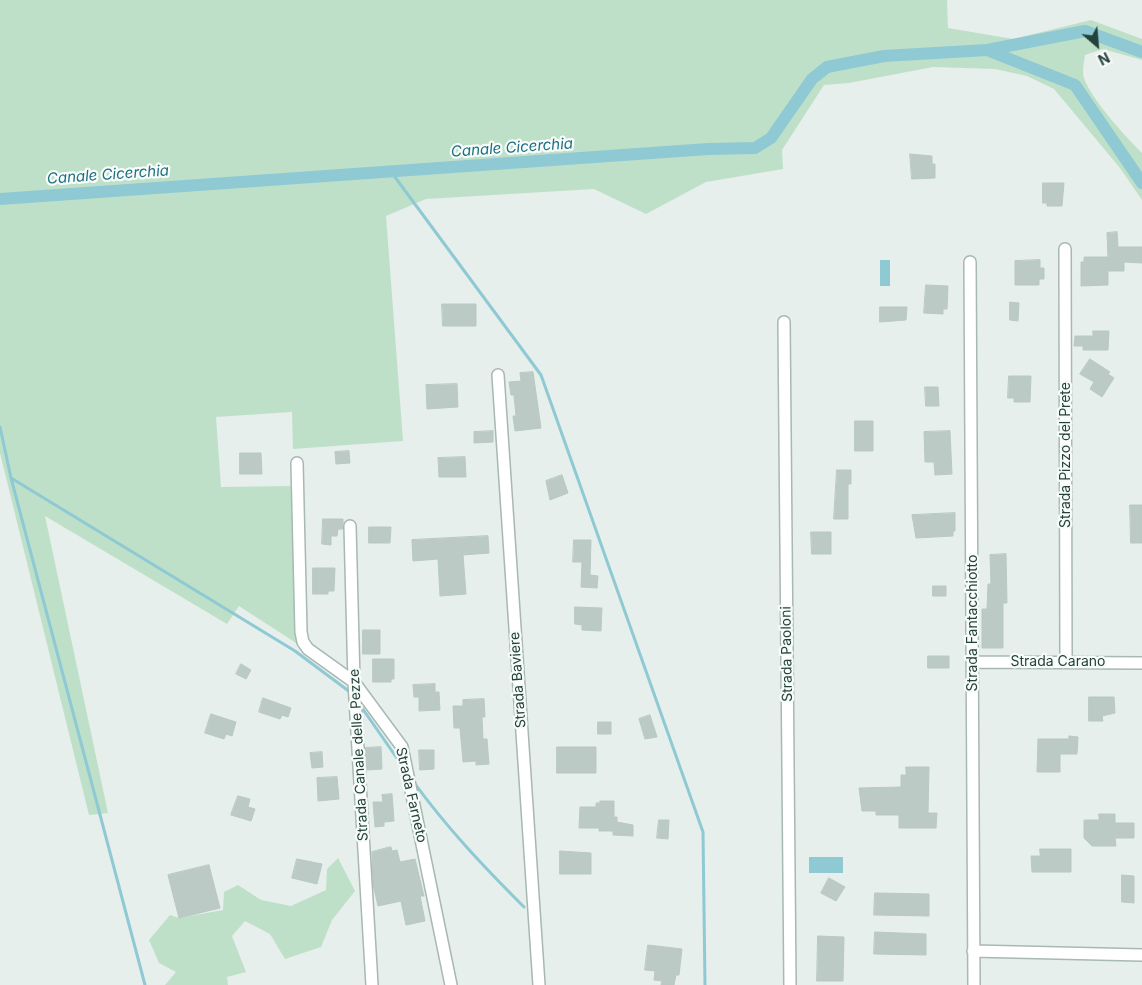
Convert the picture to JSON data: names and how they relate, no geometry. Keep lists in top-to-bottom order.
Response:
{
  "streets": {
    "street": [
      "Strada Pizzo del Prete",
      "Strada Fantacchiotto",
      "Strada Paoloni",
      "Strada Carano",
      "Strada Baviere",
      "Strada Canale delle Pezze",
      "Strada Farneto"
    ]
  },
  "crossings": [
    ["Strada Pizzo del Prete", "Strada Carano"],
    ["Strada Fantacchiotto", "Strada Carano"],
    ["Strada Canale delle Pezze", "Strada Farneto"]
  ],
  "water": ["Canale Cicerchia"],
  "north": "bottom right"
}
